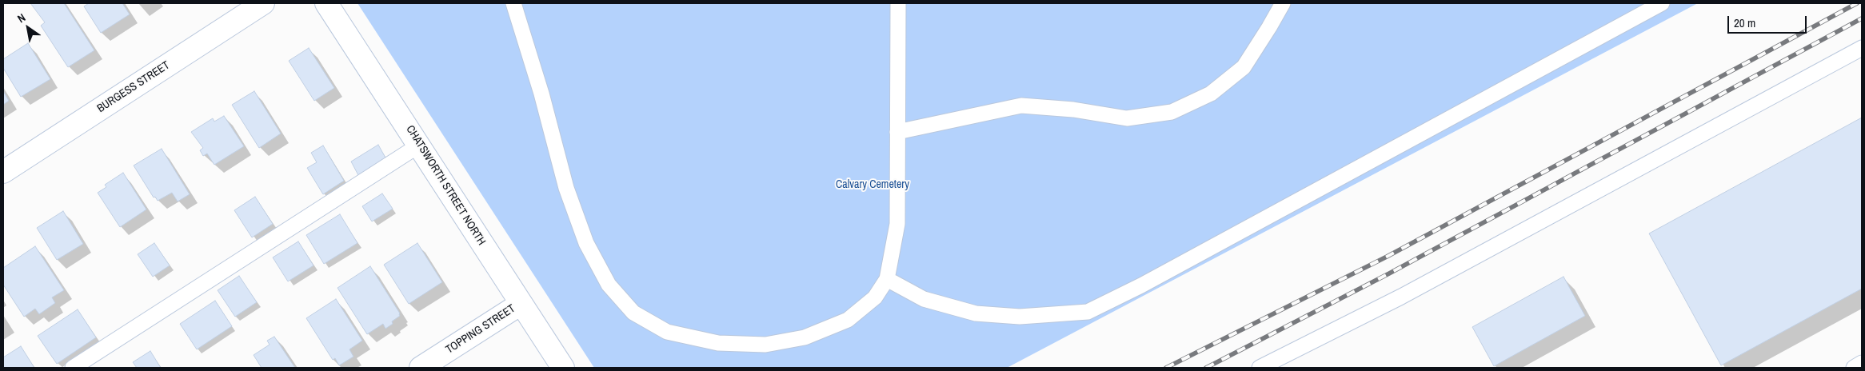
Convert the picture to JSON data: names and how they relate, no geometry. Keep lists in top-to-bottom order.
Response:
{
  "streets": {
    "street": ["BURGESS STREET", "CHATSWORTH STREET NORTH", "TOPPING STREET"]
  },
  "crossings": [
    ["CHATSWORTH STREET NORTH", "TOPPING STREET"]
  ],
  "parks": ["Calvary Cemetery"],
  "scale_bar": "20 m",
  "north": "top left"
}
